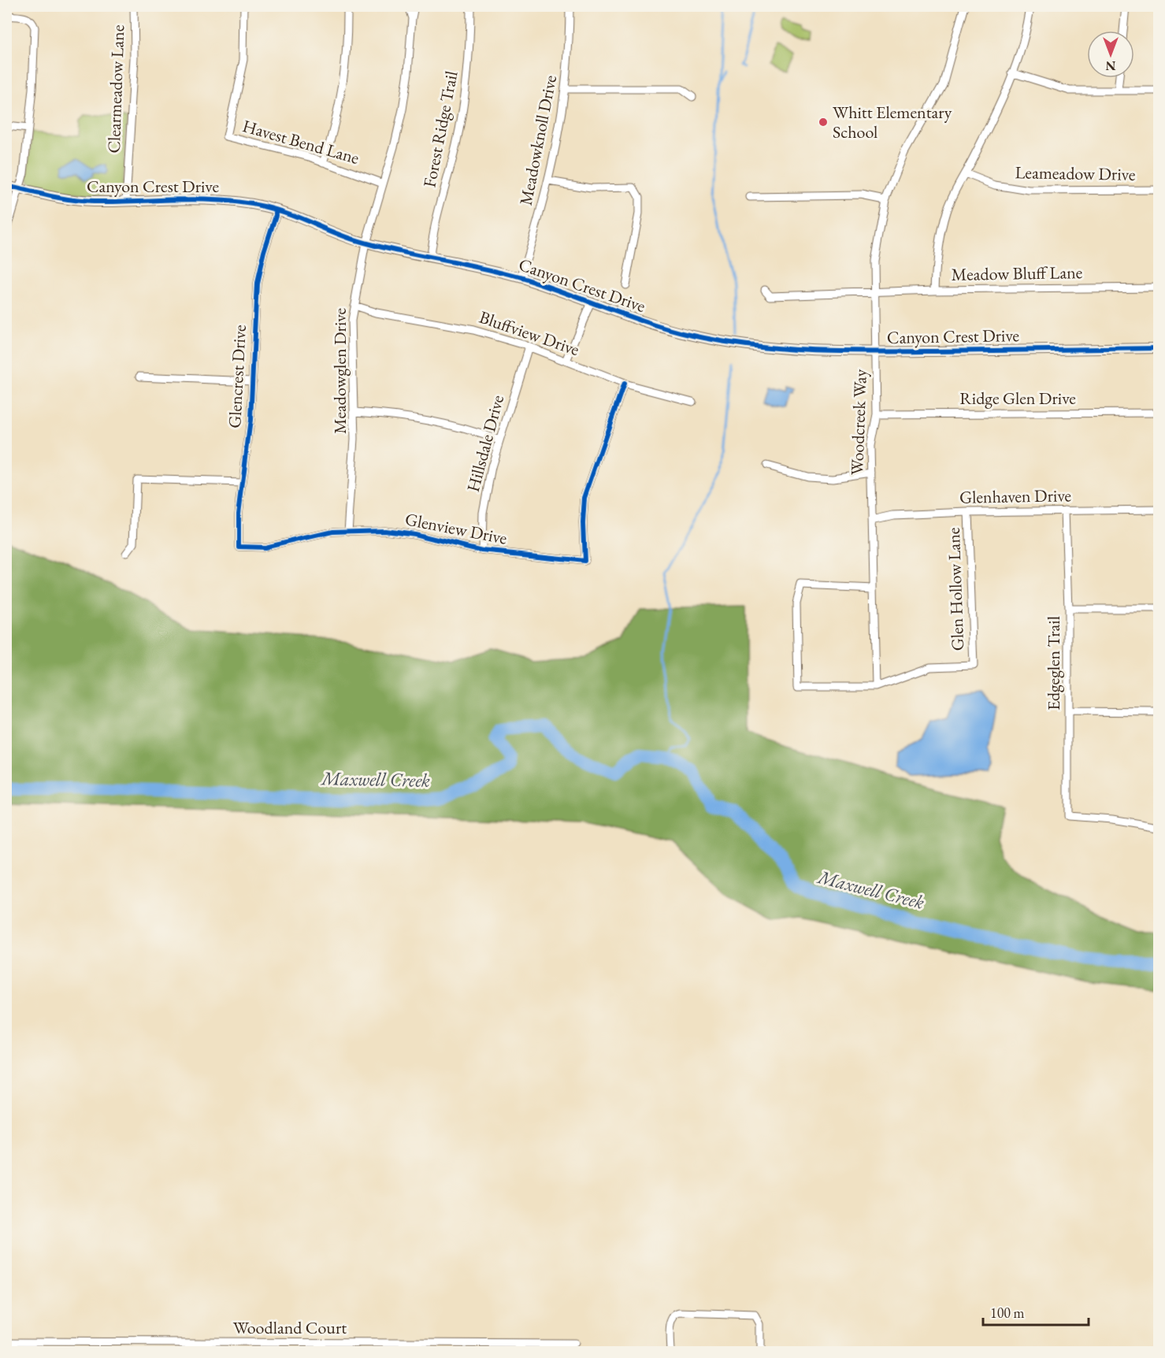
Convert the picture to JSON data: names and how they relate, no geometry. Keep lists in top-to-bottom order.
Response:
{
  "streets": {
    "street": [
      "Clearmeadow Lane",
      "Forest Ridge Trail",
      "Meadowknoll Drive",
      "Havest Bend Lane",
      "Leameadow Drive",
      "Canyon Crest Drive",
      "Meadow Bluff Lane",
      "Bluffview Drive",
      "Meadowglen Drive",
      "Glencrest Drive",
      "Ridge Glen Drive",
      "Woodcreek Way",
      "Hillsdale Drive",
      "Glenhaven Drive",
      "Glenview Drive",
      "Glen Hollow Lane",
      "Edgeglen Trail",
      "Woodland Court"
    ]
  },
  "crossings": [
    ["Clearmeadow Lane", "Canyon Crest Drive"],
    ["Forest Ridge Trail", "Canyon Crest Drive"],
    ["Meadowknoll Drive", "Canyon Crest Drive"],
    ["Havest Bend Lane", "Meadowglen Drive"],
    ["Canyon Crest Drive", "Meadowglen Drive"],
    ["Canyon Crest Drive", "Glencrest Drive"],
    ["Canyon Crest Drive", "Woodcreek Way"],
    ["Meadow Bluff Lane", "Woodcreek Way"],
    ["Bluffview Drive", "Meadowglen Drive"],
    ["Bluffview Drive", "Hillsdale Drive"],
    ["Bluffview Drive", "Glenview Drive"],
    ["Meadowglen Drive", "Glenview Drive"],
    ["Glencrest Drive", "Glenview Drive"],
    ["Ridge Glen Drive", "Woodcreek Way"],
    ["Woodcreek Way", "Glenhaven Drive"],
    ["Woodcreek Way", "Glen Hollow Lane"],
    ["Hillsdale Drive", "Glenview Drive"],
    ["Glenhaven Drive", "Glen Hollow Lane"],
    ["Glenhaven Drive", "Edgeglen Trail"]
  ],
  "water": ["Maxwell Creek"],
  "places": ["Whitt Elementary School"],
  "scale_bar": "100 m",
  "north": "bottom"
}
